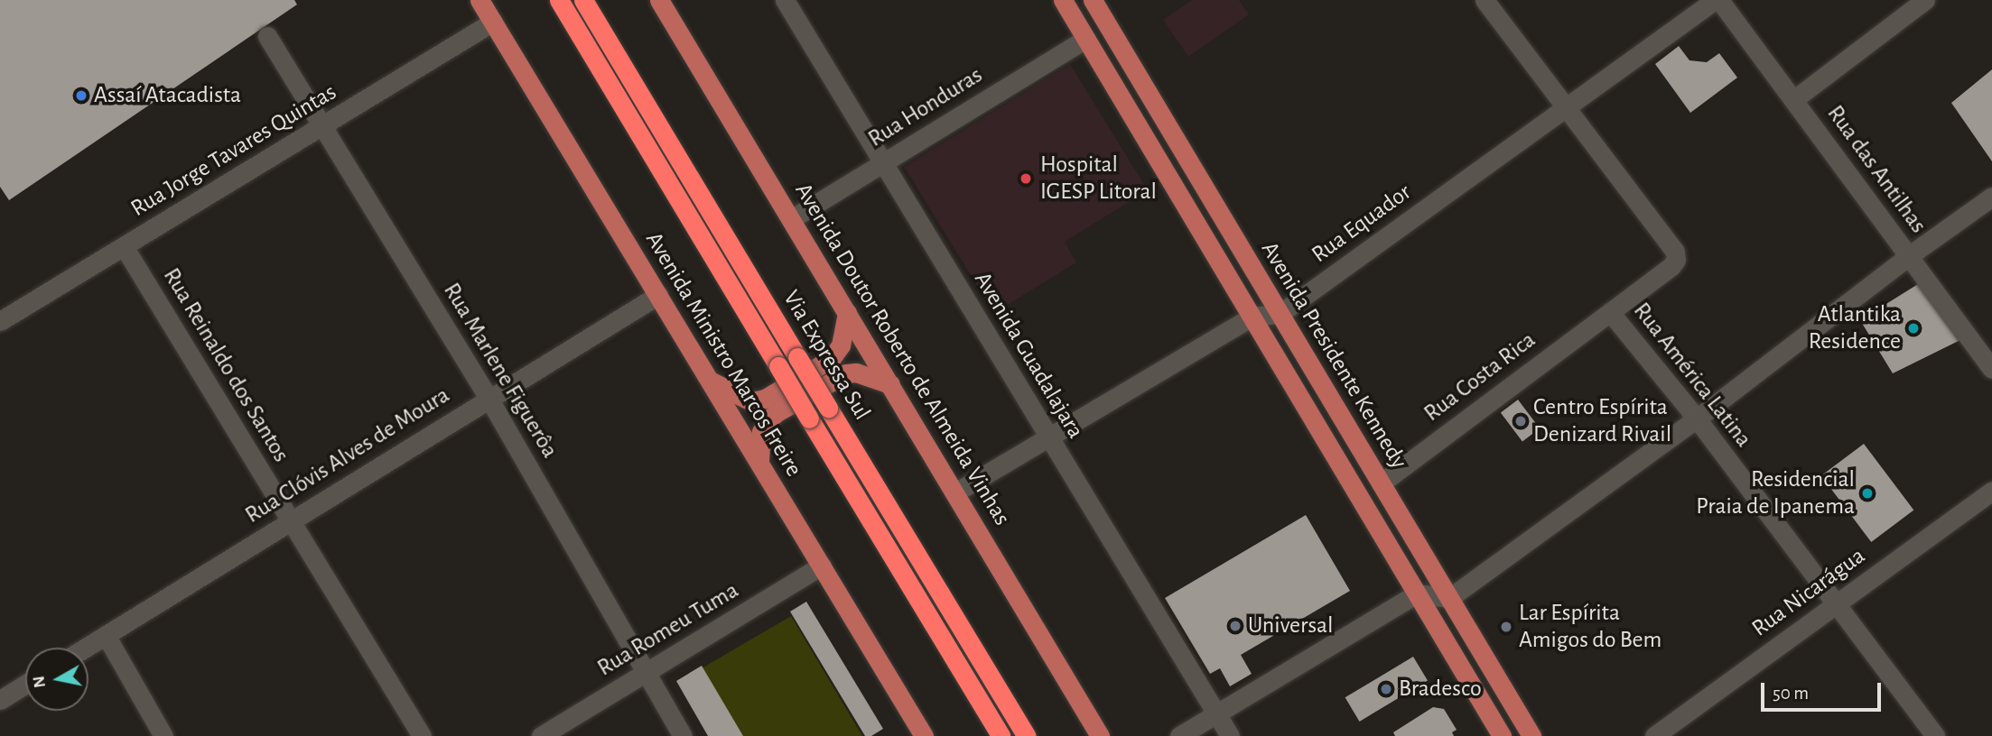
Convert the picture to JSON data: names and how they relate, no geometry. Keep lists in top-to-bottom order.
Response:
{
  "streets": {
    "highway": ["Via Expressa Sul"],
    "main road": ["Avenida Ministro Marcos Freire", "Avenida Doutor Roberto de Almeida Vinhas", "Avenida Presidente Kennedy"],
    "street": [
      "Rua Honduras",
      "Rua Jorge Tavares Quintas",
      "Rua das Antilhas",
      "Rua Equador",
      "Avenida Guadalajara",
      "Rua Reinaldo dos Santos",
      "Rua Marlene Figuerôa",
      "Rua América Latina",
      "Rua Costa Rica",
      "Rua Clóvis Alves de Moura",
      "Rua Nicarágua",
      "Rua Romeu Tuma"
    ]
  },
  "crossings": [
    ["Rua Honduras", "Avenida Doutor Roberto de Almeida Vinhas"],
    ["Rua Honduras", "Avenida Guadalajara"],
    ["Rua Jorge Tavares Quintas", "Avenida Ministro Marcos Freire"],
    ["Rua Jorge Tavares Quintas", "Rua Reinaldo dos Santos"],
    ["Rua Jorge Tavares Quintas", "Rua Marlene Figuerôa"],
    ["Rua Equador", "Avenida Presidente Kennedy"],
    ["Rua Equador", "Rua América Latina"],
    ["Avenida Ministro Marcos Freire", "Rua Clóvis Alves de Moura"],
    ["Avenida Ministro Marcos Freire", "Rua Romeu Tuma"],
    ["Avenida Presidente Kennedy", "Rua Costa Rica"],
    ["Rua Reinaldo dos Santos", "Rua Clóvis Alves de Moura"],
    ["Rua Marlene Figuerôa", "Rua Clóvis Alves de Moura"],
    ["Rua Marlene Figuerôa", "Rua Romeu Tuma"],
    ["Rua América Latina", "Rua Costa Rica"],
    ["Rua América Latina", "Rua Nicarágua"]
  ],
  "places": [
    "Assaí Atacadista",
    "Hospital IGESP Litoral",
    "Atlantika Residence",
    "Centro Espírita Denizard Rivail",
    "Residencial Praia de Ipanema",
    "Universal",
    "Lar Espírita Amigos do Bem",
    "Bradesco"
  ],
  "scale_bar": "50 m",
  "north": "left"
}
